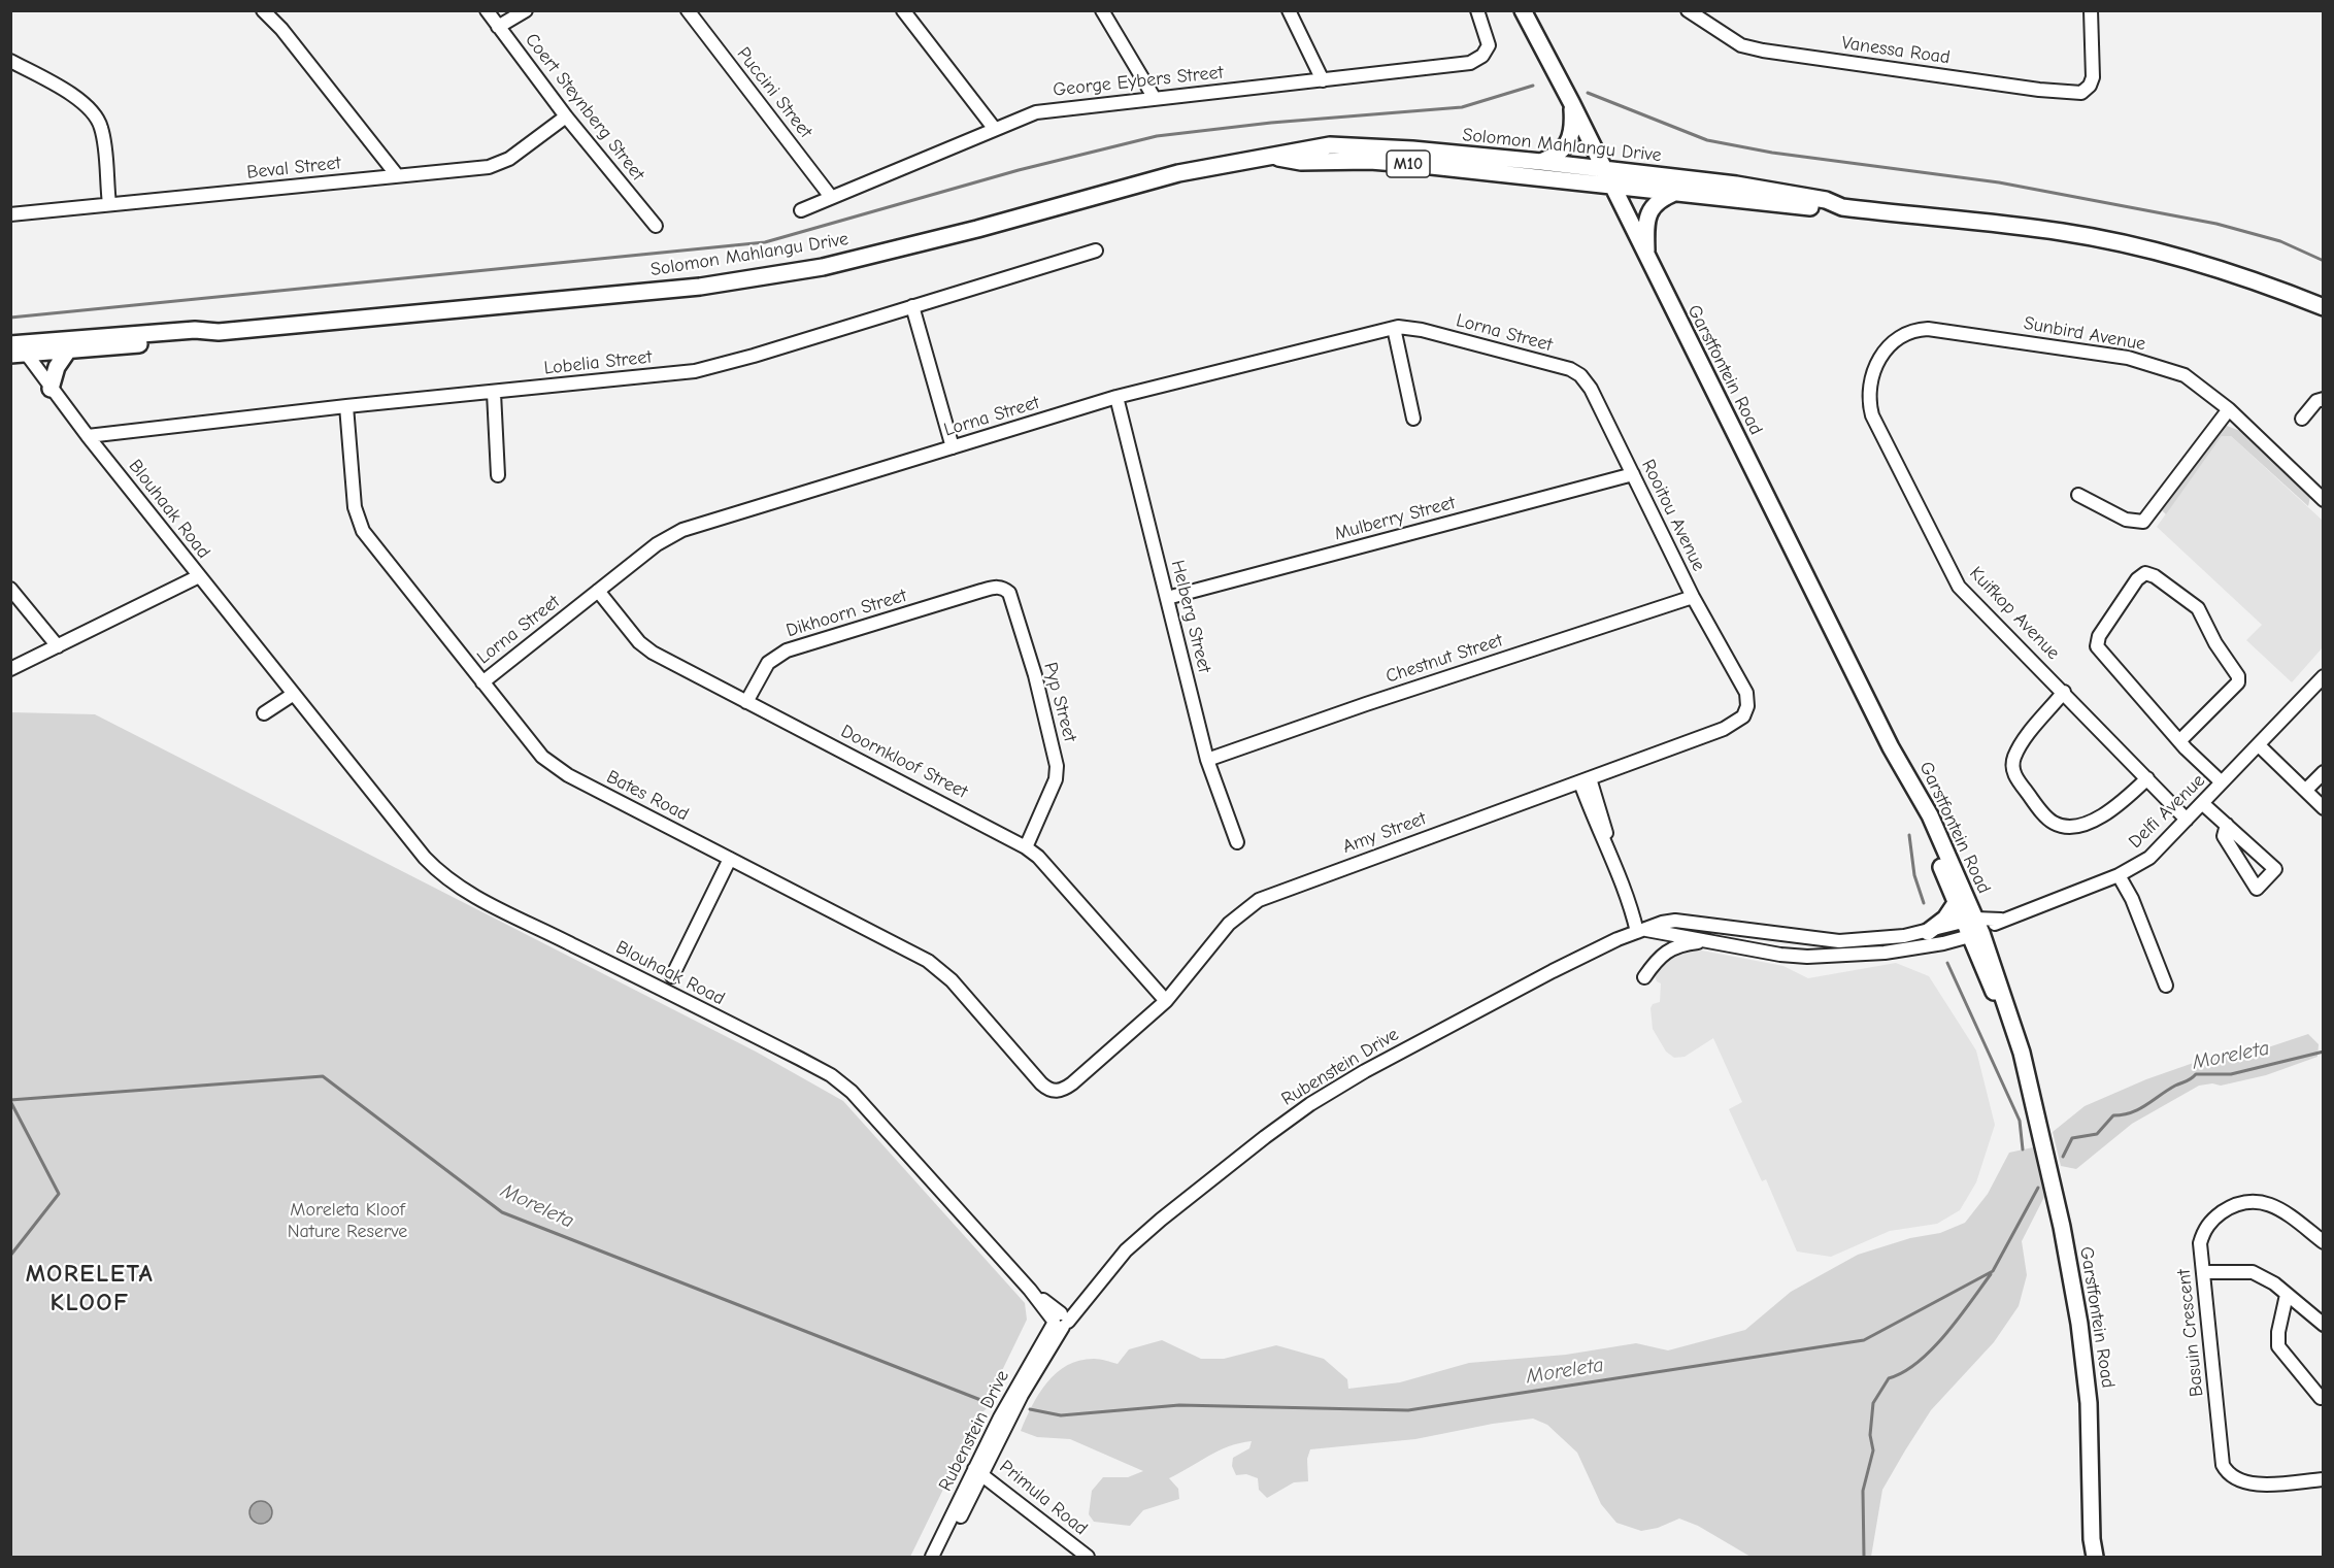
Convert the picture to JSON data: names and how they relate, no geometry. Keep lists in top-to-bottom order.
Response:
{
  "streets": {
    "main road": ["Solomon Mahlangu Drive", "M10", "Garstfontein Road"],
    "street": [
      "Vanessa Road",
      "George Eybers Street",
      "Puccini Street",
      "Coert Steynberg Street",
      "Beval Street",
      "Lorna Street",
      "Sunbird Avenue",
      "Lobelia Street",
      "Blouhaak Road",
      "Rooitou Avenue",
      "Mulberry Street",
      "Dikhoorn Street",
      "Kuifkop Avenue",
      "Helberg Street",
      "Chestnut Street",
      "Pyp Street",
      "Doornkloof Street",
      "Bates Road",
      "Delfi Avenue",
      "Amy Street",
      "Rubenstein Drive",
      "Basuin Crescent",
      "Primula Road"
    ]
  },
  "crossings": [
    ["George Eybers Street", "Puccini Street"],
    ["Coert Steynberg Street", "Beval Street"],
    ["Solomon Mahlangu Drive", "Garstfontein Road"],
    ["Solomon Mahlangu Drive", "Blouhaak Road"],
    ["Lorna Street", "Rooitou Avenue"],
    ["Lorna Street", "Helberg Street"],
    ["Lorna Street", "Doornkloof Street"],
    ["Lorna Street", "Bates Road"],
    ["Sunbird Avenue", "Kuifkop Avenue"],
    ["Lobelia Street", "Blouhaak Road"],
    ["Lobelia Street", "Bates Road"],
    ["Garstfontein Road", "Delfi Avenue"],
    ["Garstfontein Road", "Rubenstein Drive"],
    ["Blouhaak Road", "Rubenstein Drive"],
    ["Rooitou Avenue", "Mulberry Street"],
    ["Rooitou Avenue", "Chestnut Street"],
    ["Rooitou Avenue", "Amy Street"],
    ["Mulberry Street", "Helberg Street"],
    ["Dikhoorn Street", "Pyp Street"],
    ["Dikhoorn Street", "Doornkloof Street"],
    ["Kuifkop Avenue", "Delfi Avenue"],
    ["Helberg Street", "Chestnut Street"],
    ["Pyp Street", "Doornkloof Street"],
    ["Doornkloof Street", "Amy Street"],
    ["Bates Road", "Amy Street"],
    ["Delfi Avenue", "Rubenstein Drive"],
    ["Rubenstein Drive", "Primula Road"]
  ],
  "districts": ["MORELETA KLOOF"],
  "water": ["Moreleta"],
  "parks": ["Moreleta Kloof Nature Reserve"]
}
